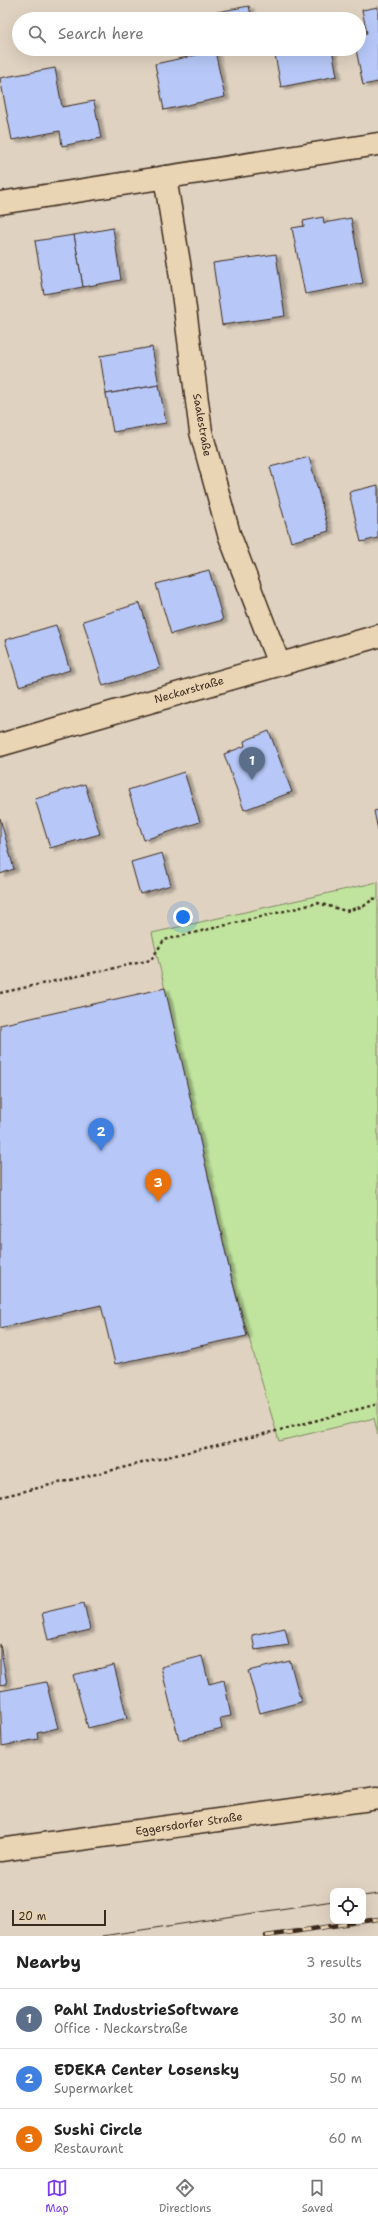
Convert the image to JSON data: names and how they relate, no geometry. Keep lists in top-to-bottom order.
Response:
{
  "streets": {
    "street": ["Saalestraße", "Neckarstraße", "Eggersdorfer Straße"]
  },
  "crossings": [
    ["Saalestraße", "Neckarstraße"]
  ],
  "scale_bar": "20 m",
  "page": {
    "search": "Search here",
    "pins": ["1", "2", "3"],
    "scale": "20 m",
    "heading": ["Nearby", "3 results"],
    "list": [
      {
        "mark": "1",
        "name": "Pahl IndustrieSoftware",
        "note": "Office · Neckarstraße",
        "value": "30 m"
      },
      {
        "mark": "2",
        "name": "EDEKA Center Losensky",
        "note": "Supermarket",
        "value": "50 m"
      },
      {
        "mark": "3",
        "name": "Sushi Circle",
        "note": "Restaurant",
        "value": "60 m"
      }
    ],
    "nav": ["Map", "Directions", "Saved"]
  }
}
